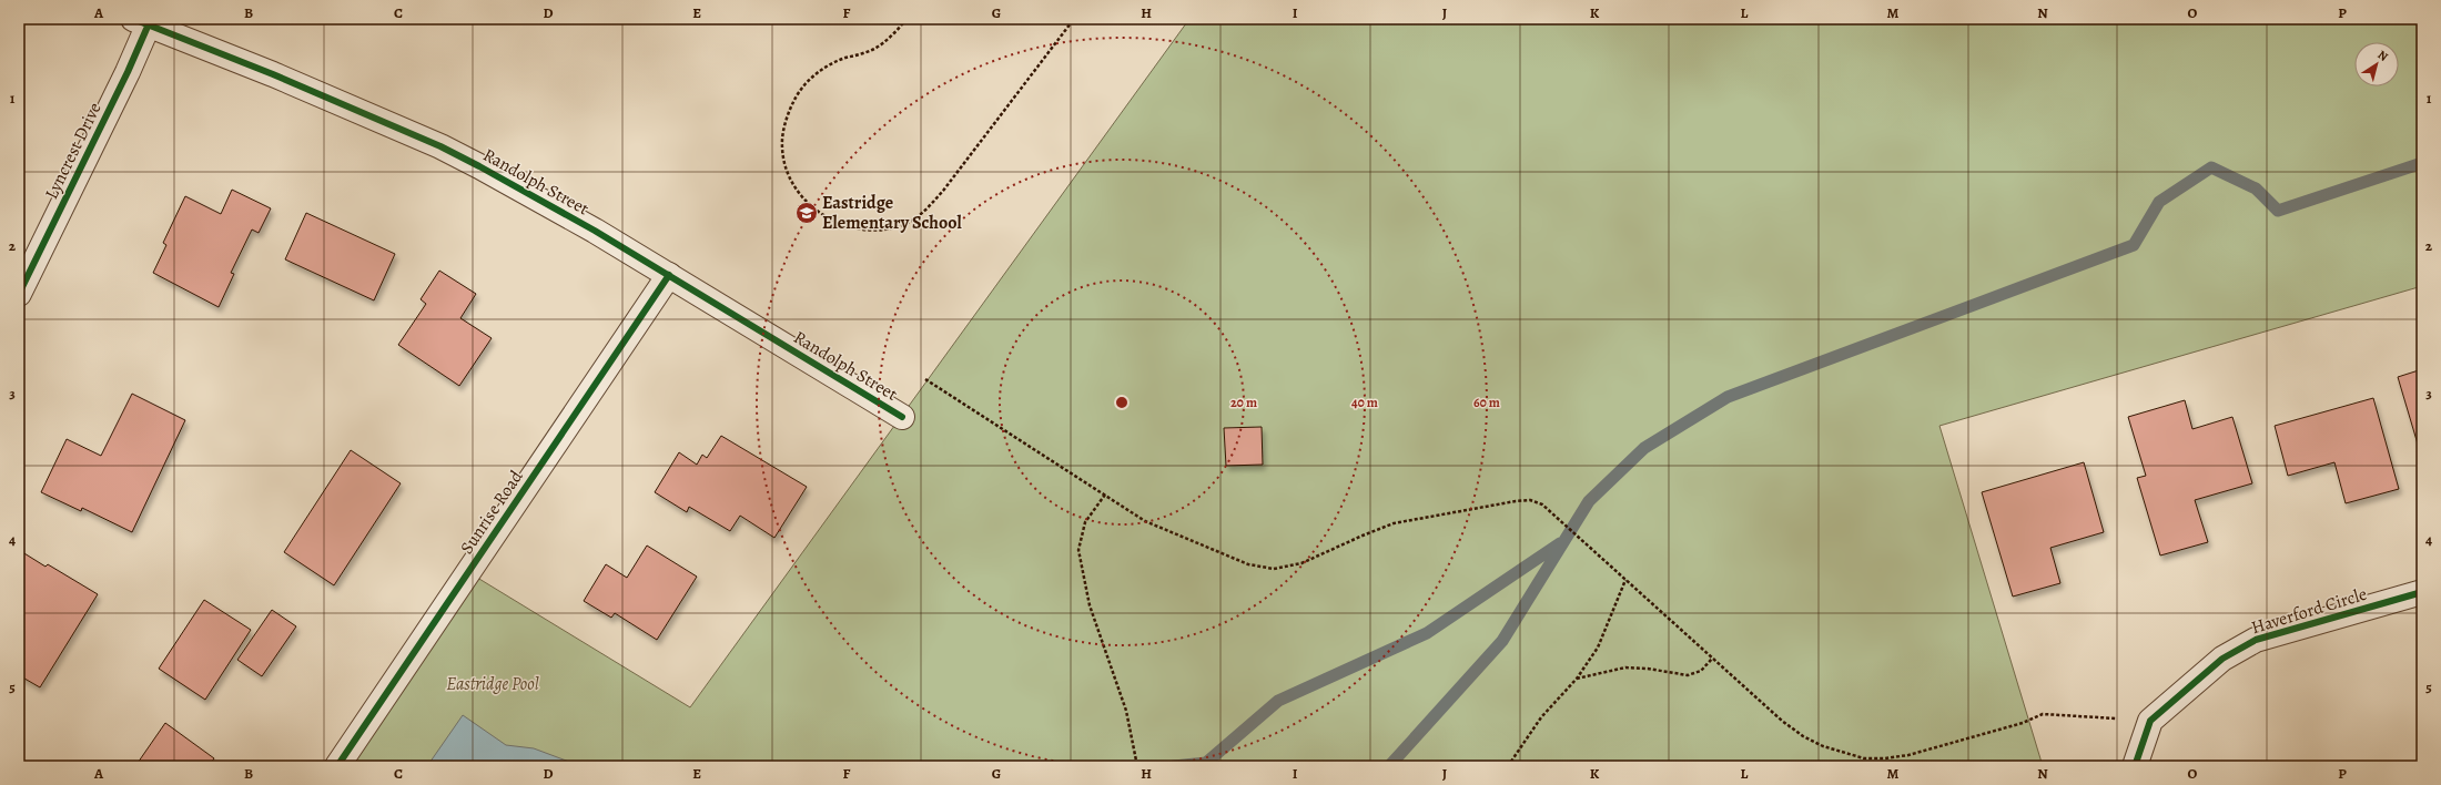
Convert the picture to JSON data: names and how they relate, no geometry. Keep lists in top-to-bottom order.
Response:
{
  "streets": {
    "street": [
      "Lyncrest Drive",
      "Randolph Street",
      "Sunrise Road",
      "Haverford Circle"
    ]
  },
  "crossings": [
    ["Lyncrest Drive", "Randolph Street"],
    ["Randolph Street", "Sunrise Road"]
  ],
  "parks": ["Eastridge Pool"],
  "places": {
    "school or university": ["Eastridge Elementary School"]
  },
  "north": "top right",
  "grid": {
    "columns": [
      "A",
      "B",
      "C",
      "D",
      "E",
      "F",
      "G",
      "H",
      "I",
      "J",
      "K",
      "L",
      "M",
      "N",
      "O",
      "P"
    ],
    "rows": [
      "1",
      "2",
      "3",
      "4",
      "5"
    ]
  },
  "rings": ["20 m", "40 m", "60 m"]
}
